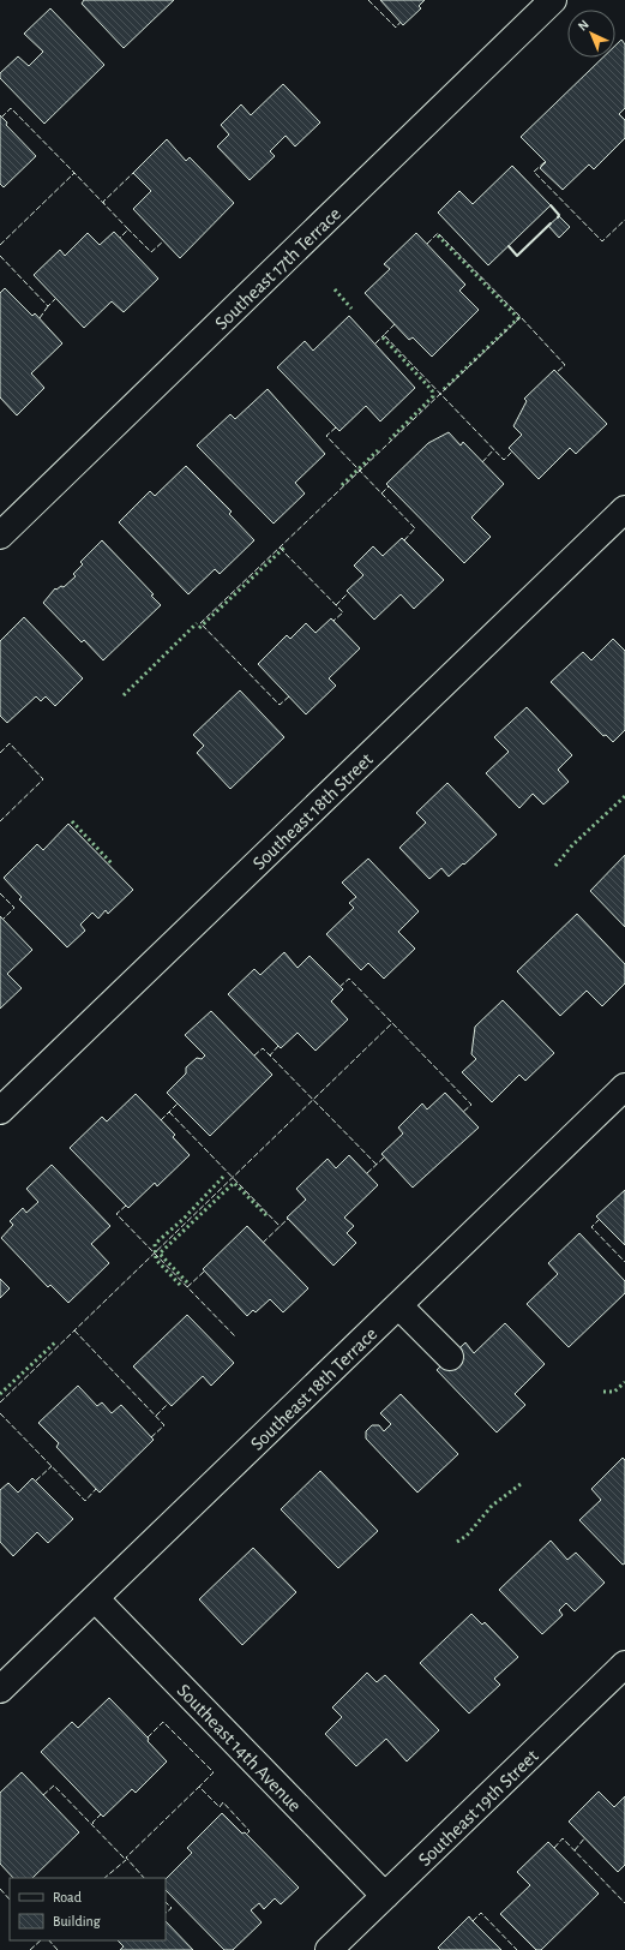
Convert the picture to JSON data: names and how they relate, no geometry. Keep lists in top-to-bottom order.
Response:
{
  "streets": {
    "street": [
      "Southeast 17th Terrace",
      "Southeast 18th Street",
      "Southeast 18th Terrace",
      "Southeast 14th Avenue",
      "Southeast 19th Street"
    ]
  },
  "crossings": [
    ["Southeast 18th Terrace", "Southeast 14th Avenue"],
    ["Southeast 14th Avenue", "Southeast 19th Street"]
  ],
  "legend": ["Road", "Building"],
  "north": "top left"
}
